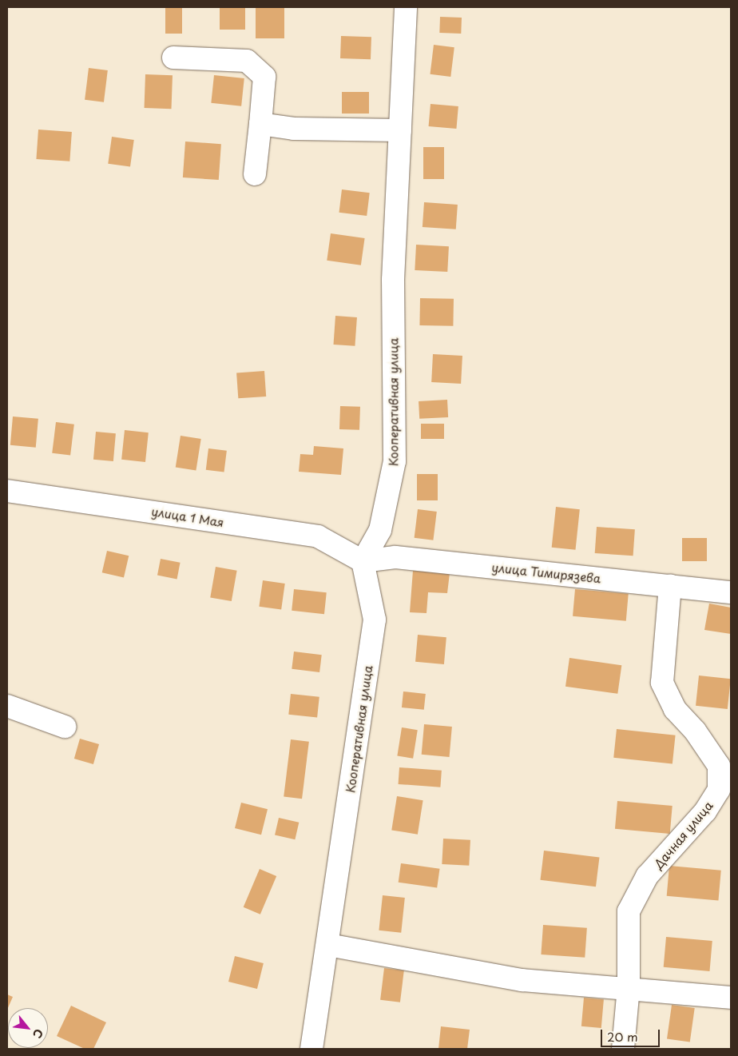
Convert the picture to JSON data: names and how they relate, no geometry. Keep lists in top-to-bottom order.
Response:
{
  "streets": {
    "street": [
      "Кооперативная улица",
      "улица 1 Мая",
      "улица Тимирязева",
      "Дачная улица"
    ]
  },
  "crossings": [
    ["Кооперативная улица", "улица 1 Мая"],
    ["Кооперативная улица", "улица Тимирязева"],
    ["улица 1 Мая", "улица Тимирязева"],
    ["улица Тимирязева", "Дачная улица"]
  ],
  "scale_bar": "20 m",
  "north": "bottom right"
}
